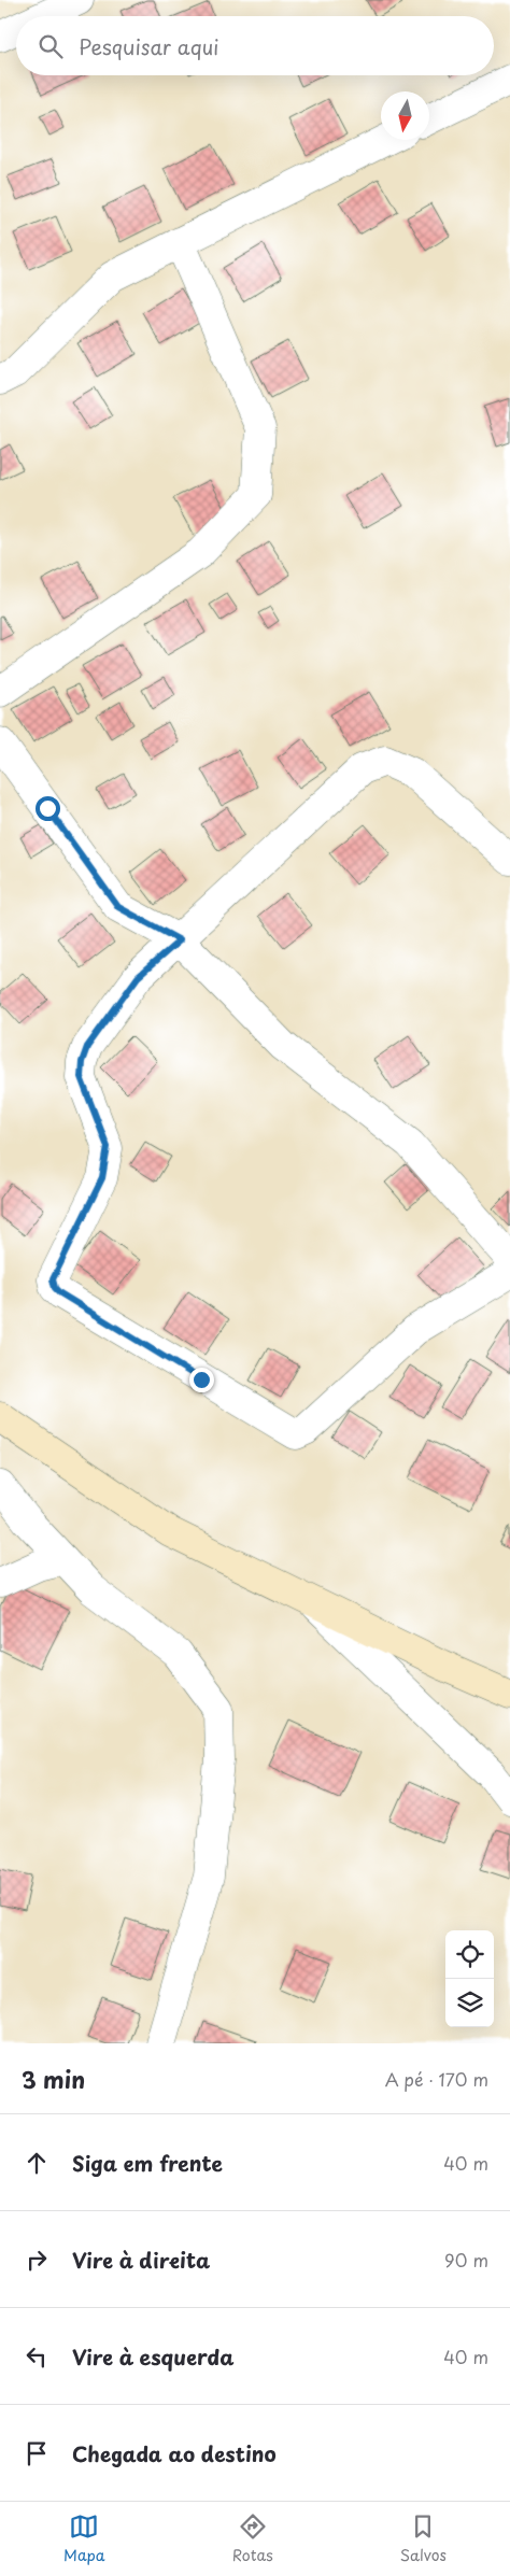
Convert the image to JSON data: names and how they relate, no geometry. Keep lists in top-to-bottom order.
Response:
{
  "north": "bottom",
  "page": {
    "search": "Pesquisar aqui",
    "heading": ["3 min", "A pé · 170 m"],
    "list": [
      ["Siga em frente", "40 m"],
      ["Vire à direita", "90 m"],
      ["Vire à esquerda", "40 m"],
      "Chegada ao destino"
    ],
    "nav": ["Mapa", "Rotas", "Salvos"]
  }
}
